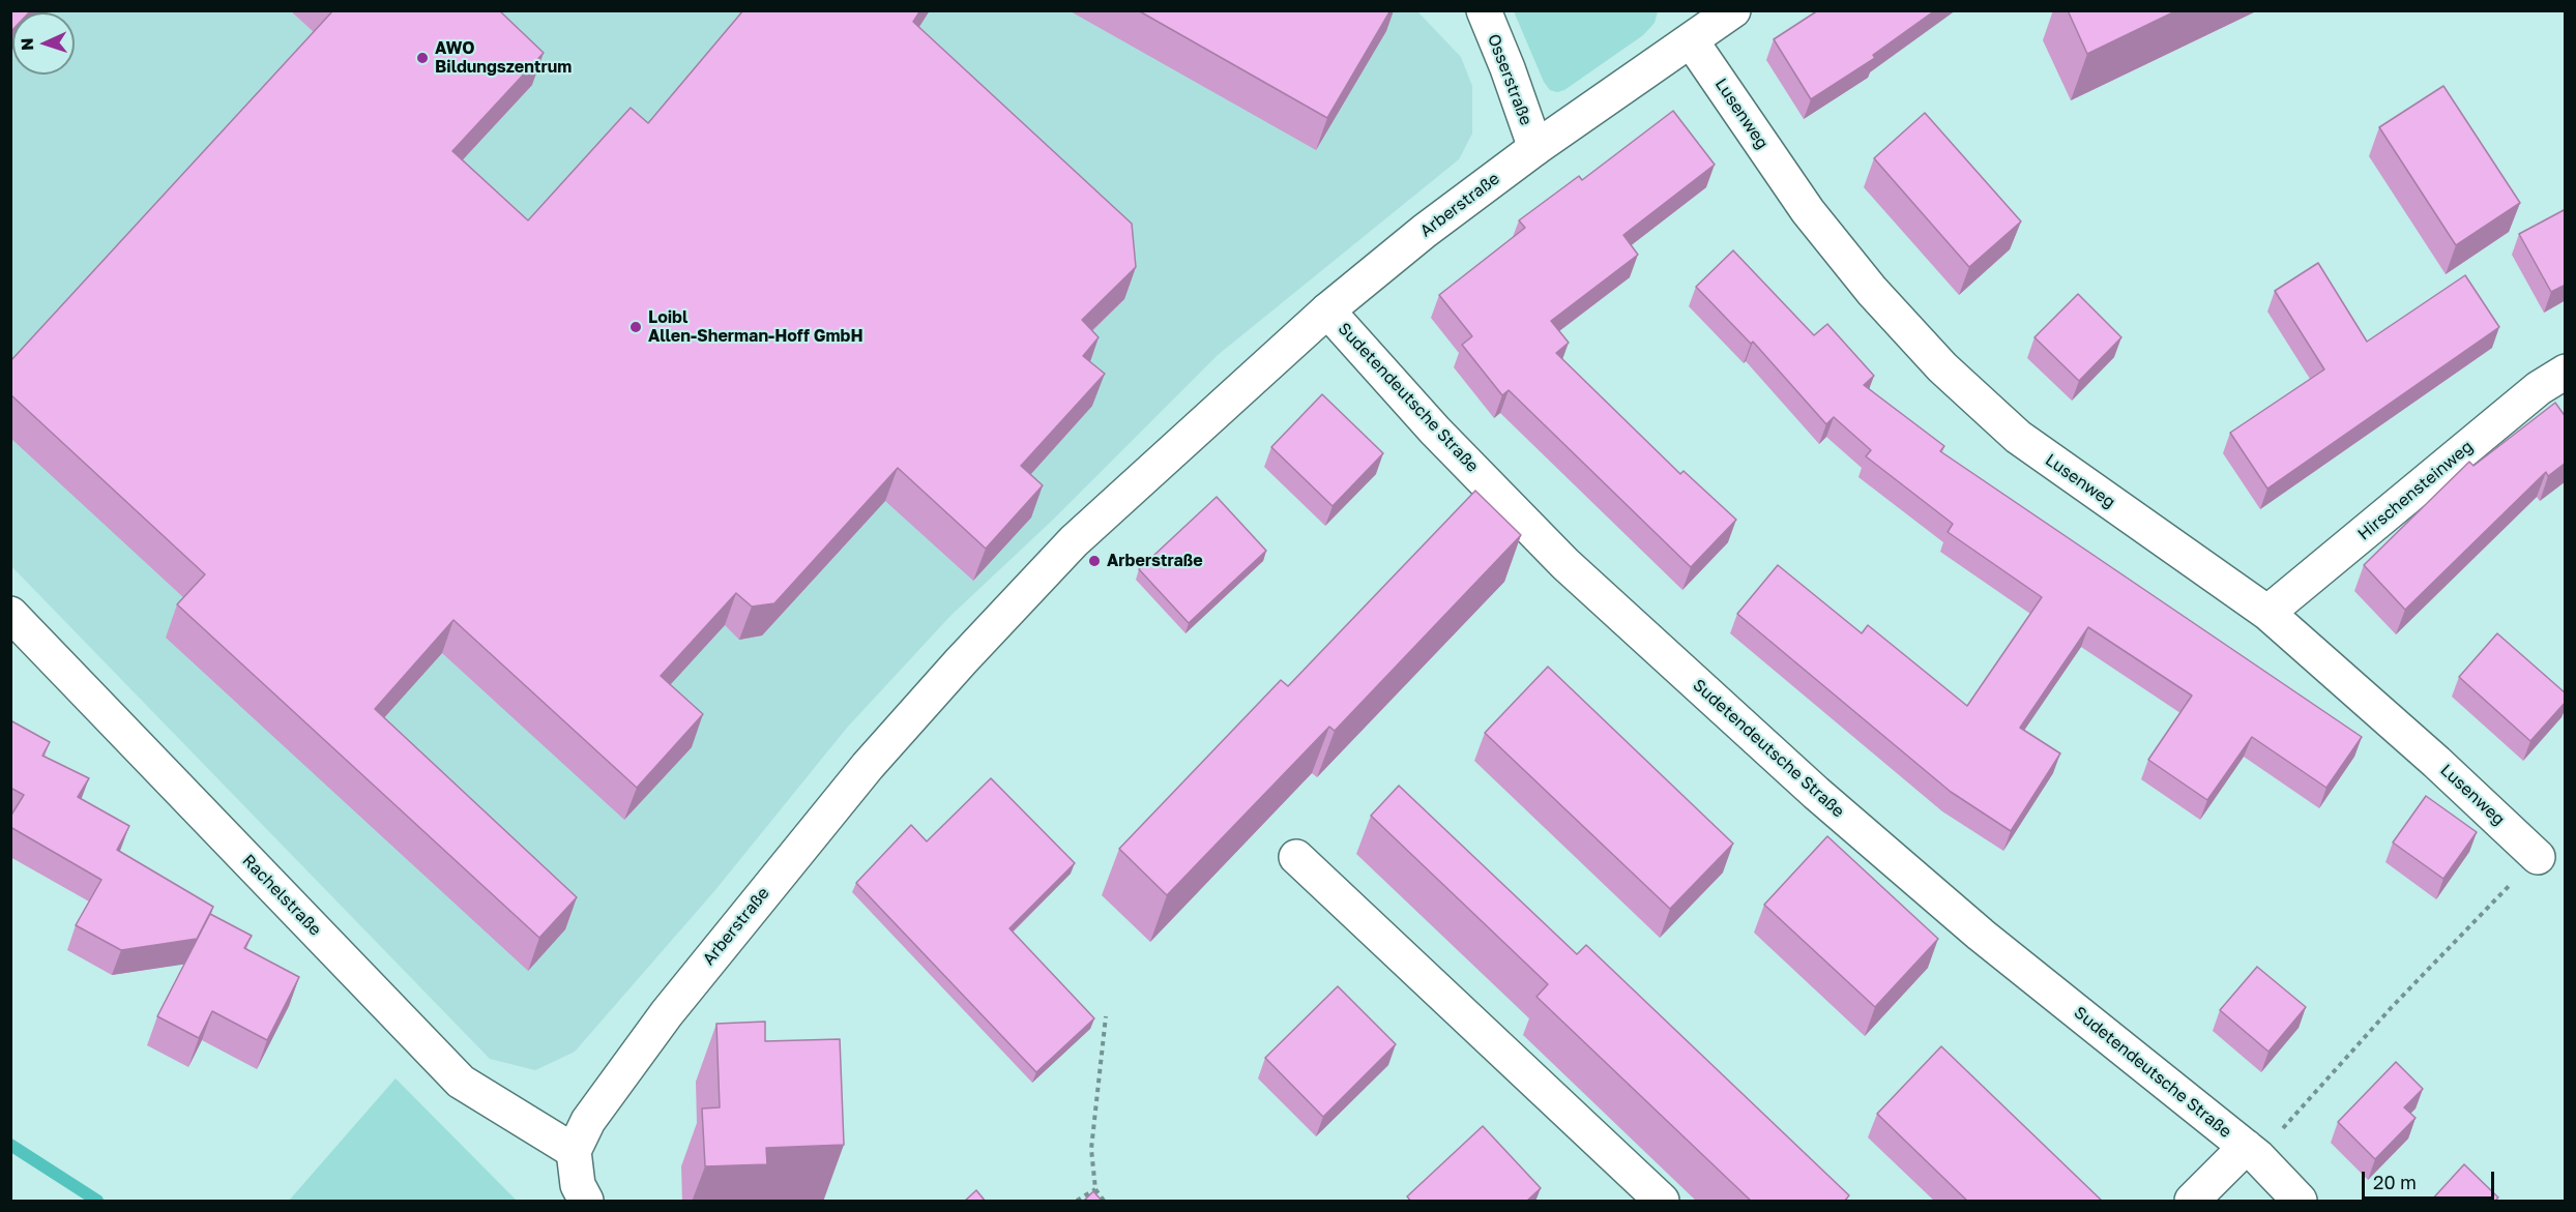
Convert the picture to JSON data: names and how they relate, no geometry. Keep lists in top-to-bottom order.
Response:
{
  "streets": {
    "street": [
      "Osserstraße",
      "Lusenweg",
      "Arberstraße",
      "Sudetendeutsche Straße",
      "Hirschensteinweg",
      "Rachelstraße"
    ]
  },
  "crossings": [
    ["Osserstraße", "Arberstraße"],
    ["Lusenweg", "Arberstraße"],
    ["Lusenweg", "Hirschensteinweg"],
    ["Arberstraße", "Sudetendeutsche Straße"],
    ["Arberstraße", "Rachelstraße"]
  ],
  "places": ["AWO Bildungszentrum", "Loibl Allen-Sherman-Hoff GmbH", "Arberstraße"],
  "scale_bar": "20 m",
  "north": "left"
}
